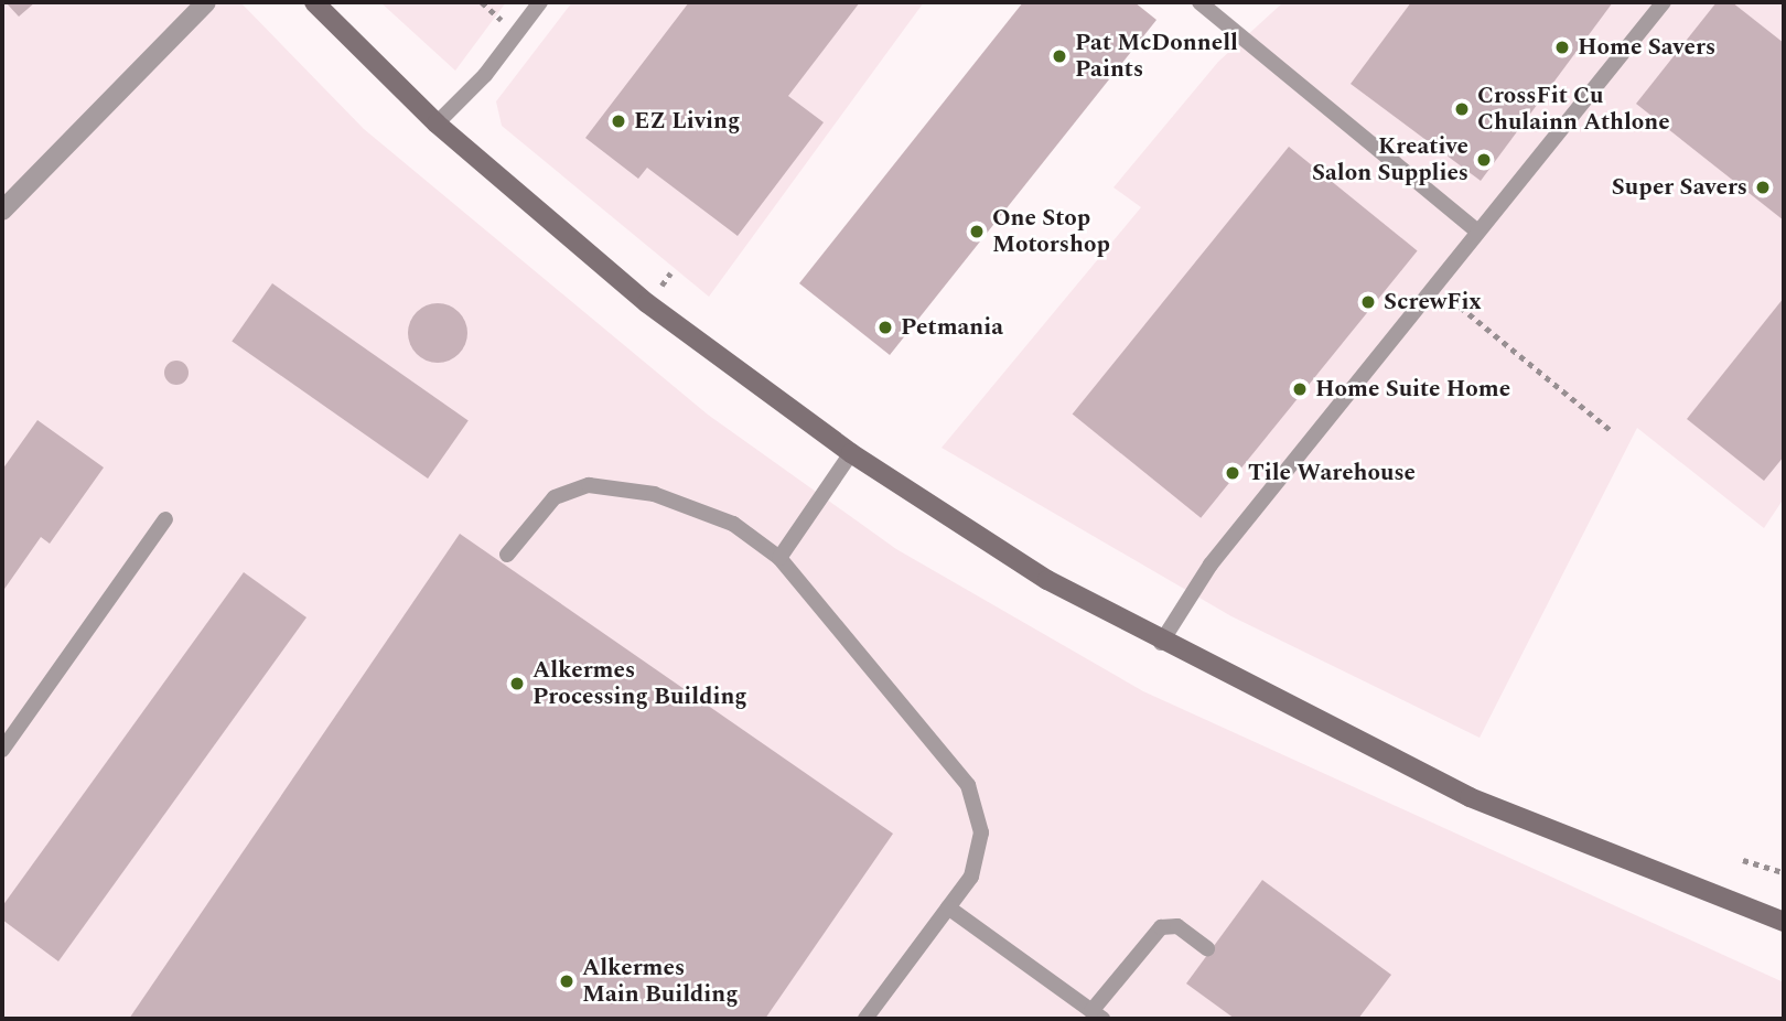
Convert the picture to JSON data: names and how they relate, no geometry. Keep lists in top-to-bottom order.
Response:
{
  "places": [
    "Home Savers",
    "Pat McDonnell Paints",
    "CrossFit Cu Chulainn Athlone",
    "EZ Living",
    "Kreative Salon Supplies",
    "Super Savers",
    "One Stop Motorshop",
    "ScrewFix",
    "Petmania",
    "Home Suite Home",
    "Tile Warehouse",
    "Alkermes Processing Building",
    "Alkermes Main Building"
  ]
}
